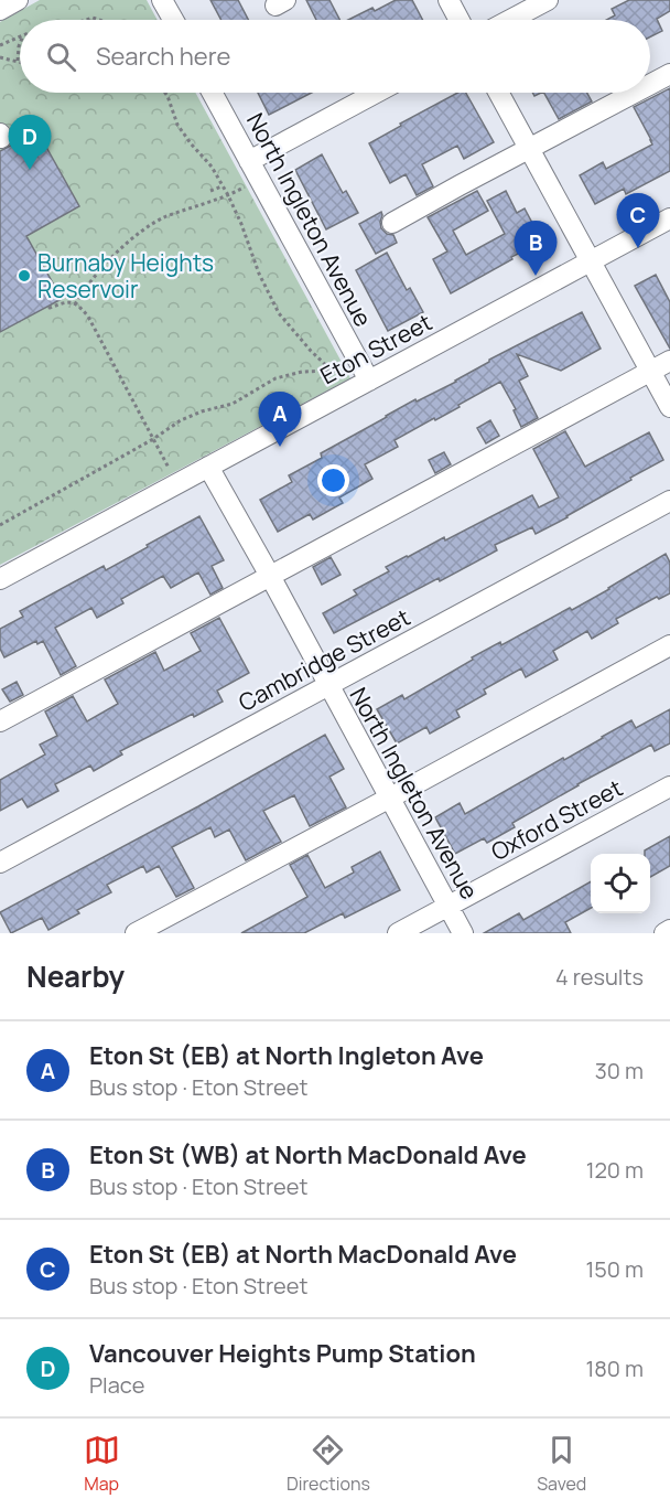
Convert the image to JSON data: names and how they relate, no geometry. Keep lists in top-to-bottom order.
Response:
{
  "streets": {
    "street": [
      "North Ingleton Avenue",
      "Eton Street",
      "Cambridge Street",
      "Oxford Street"
    ]
  },
  "crossings": [
    ["North Ingleton Avenue", "Eton Street"],
    ["North Ingleton Avenue", "Cambridge Street"],
    ["North Ingleton Avenue", "Oxford Street"]
  ],
  "places": ["Burnaby Heights Reservoir"],
  "page": {
    "search": "Search here",
    "pins": [
      "D",
      "C",
      "B",
      "A"
    ],
    "heading": ["Nearby", "4 results"],
    "list": [
      {
        "mark": "A",
        "name": "Eton St (EB) at North Ingleton Ave",
        "note": "Bus stop · Eton Street",
        "value": "30 m"
      },
      {
        "mark": "B",
        "name": "Eton St (WB) at North MacDonald Ave",
        "note": "Bus stop · Eton Street",
        "value": "120 m"
      },
      {
        "mark": "C",
        "name": "Eton St (EB) at North MacDonald Ave",
        "note": "Bus stop · Eton Street",
        "value": "150 m"
      },
      {
        "mark": "D",
        "name": "Vancouver Heights Pump Station",
        "note": "Place",
        "value": "180 m"
      }
    ],
    "nav": ["Map", "Directions", "Saved"]
  }
}
